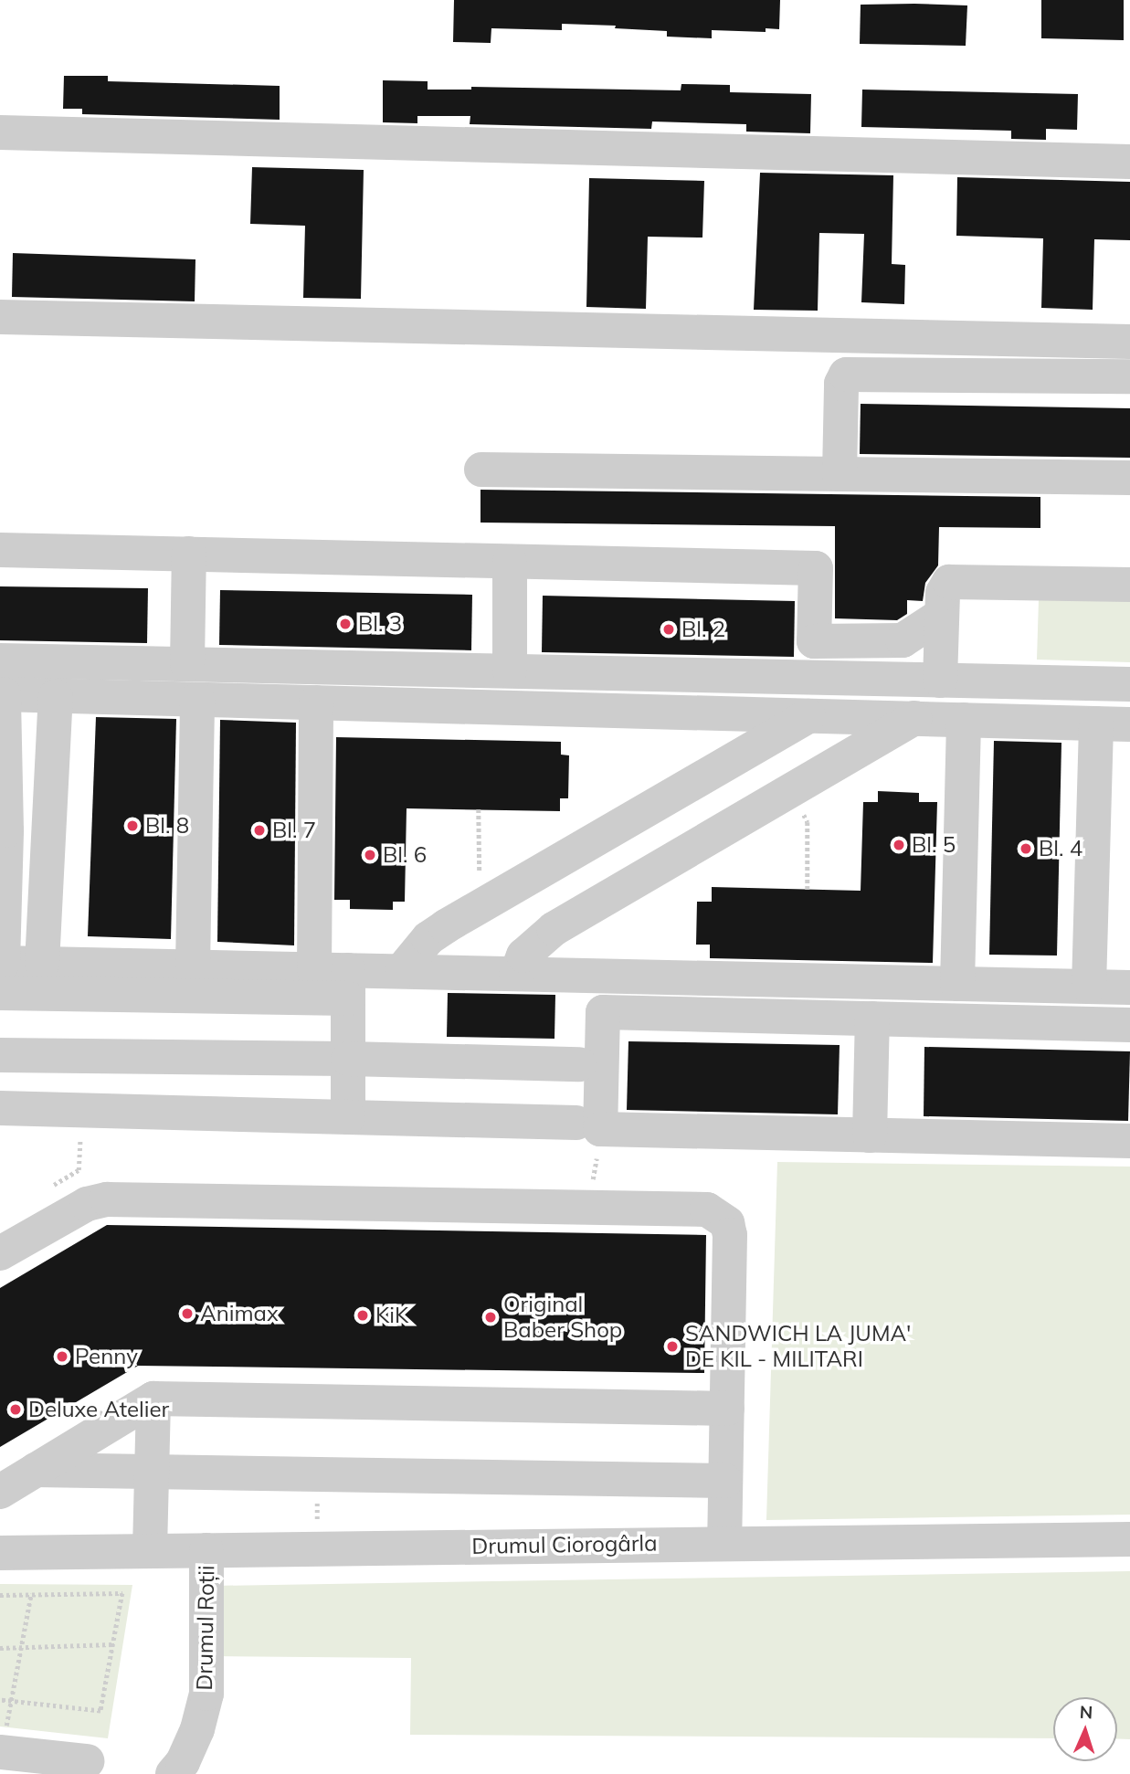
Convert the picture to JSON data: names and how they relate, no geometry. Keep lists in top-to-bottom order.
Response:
{
  "streets": {
    "street": ["Drumul Ciorogârla", "Drumul Roții"]
  },
  "crossings": [
    ["Drumul Ciorogârla", "Drumul Roții"]
  ],
  "places": [
    "Bl. 3",
    "Bl. 2",
    "Bl. 8",
    "Bl. 7",
    "Bl. 5",
    "Bl. 4",
    "Bl. 6",
    "Animax",
    "KiK",
    "Original Baber Shop",
    "SANDWICH LA JUMA' DE KIL - MILITARI",
    "Penny",
    "Deluxe Atelier"
  ],
  "north": "top"
}
